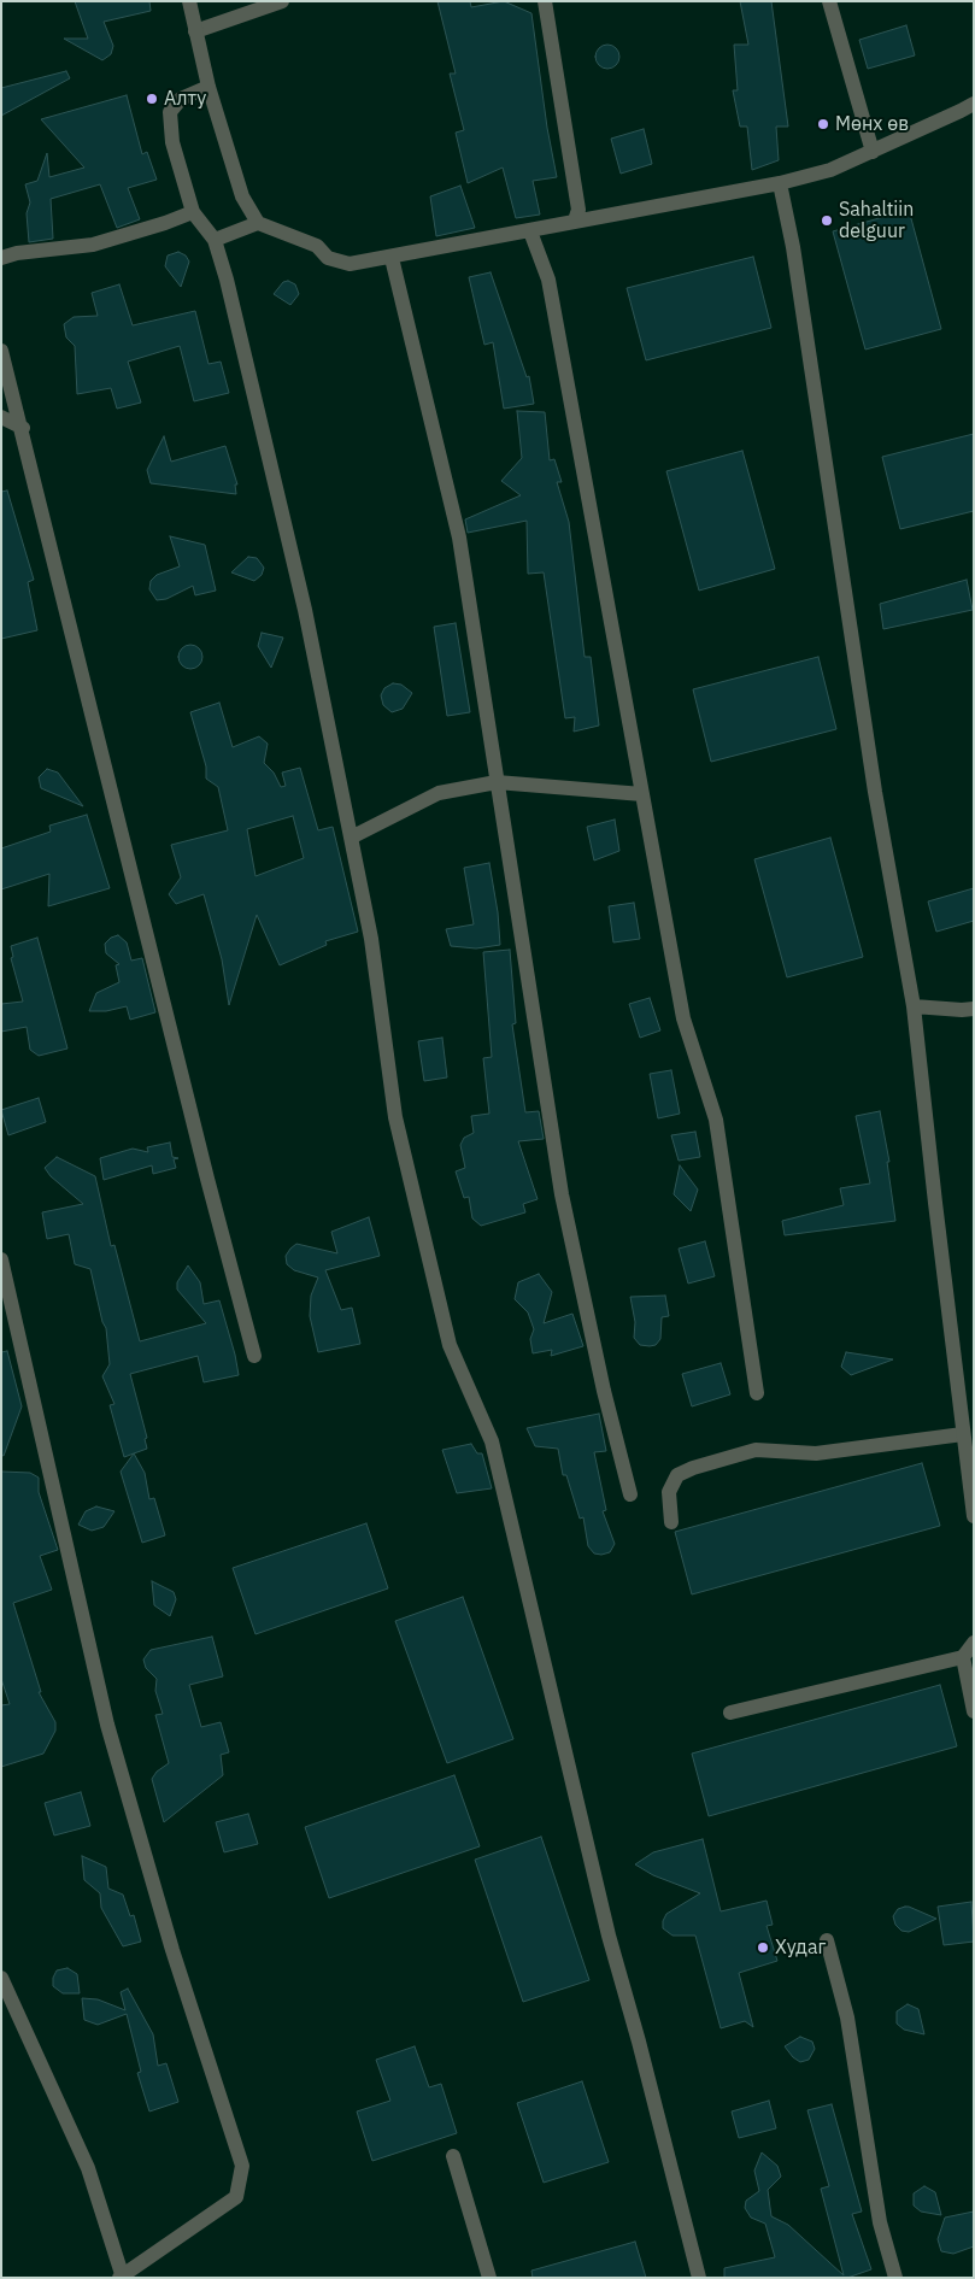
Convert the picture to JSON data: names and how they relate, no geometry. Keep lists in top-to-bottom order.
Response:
{
  "places": [
    "Алту",
    "Мөнх өв",
    "Sahaltiin delguur",
    "Худаг"
  ]
}
